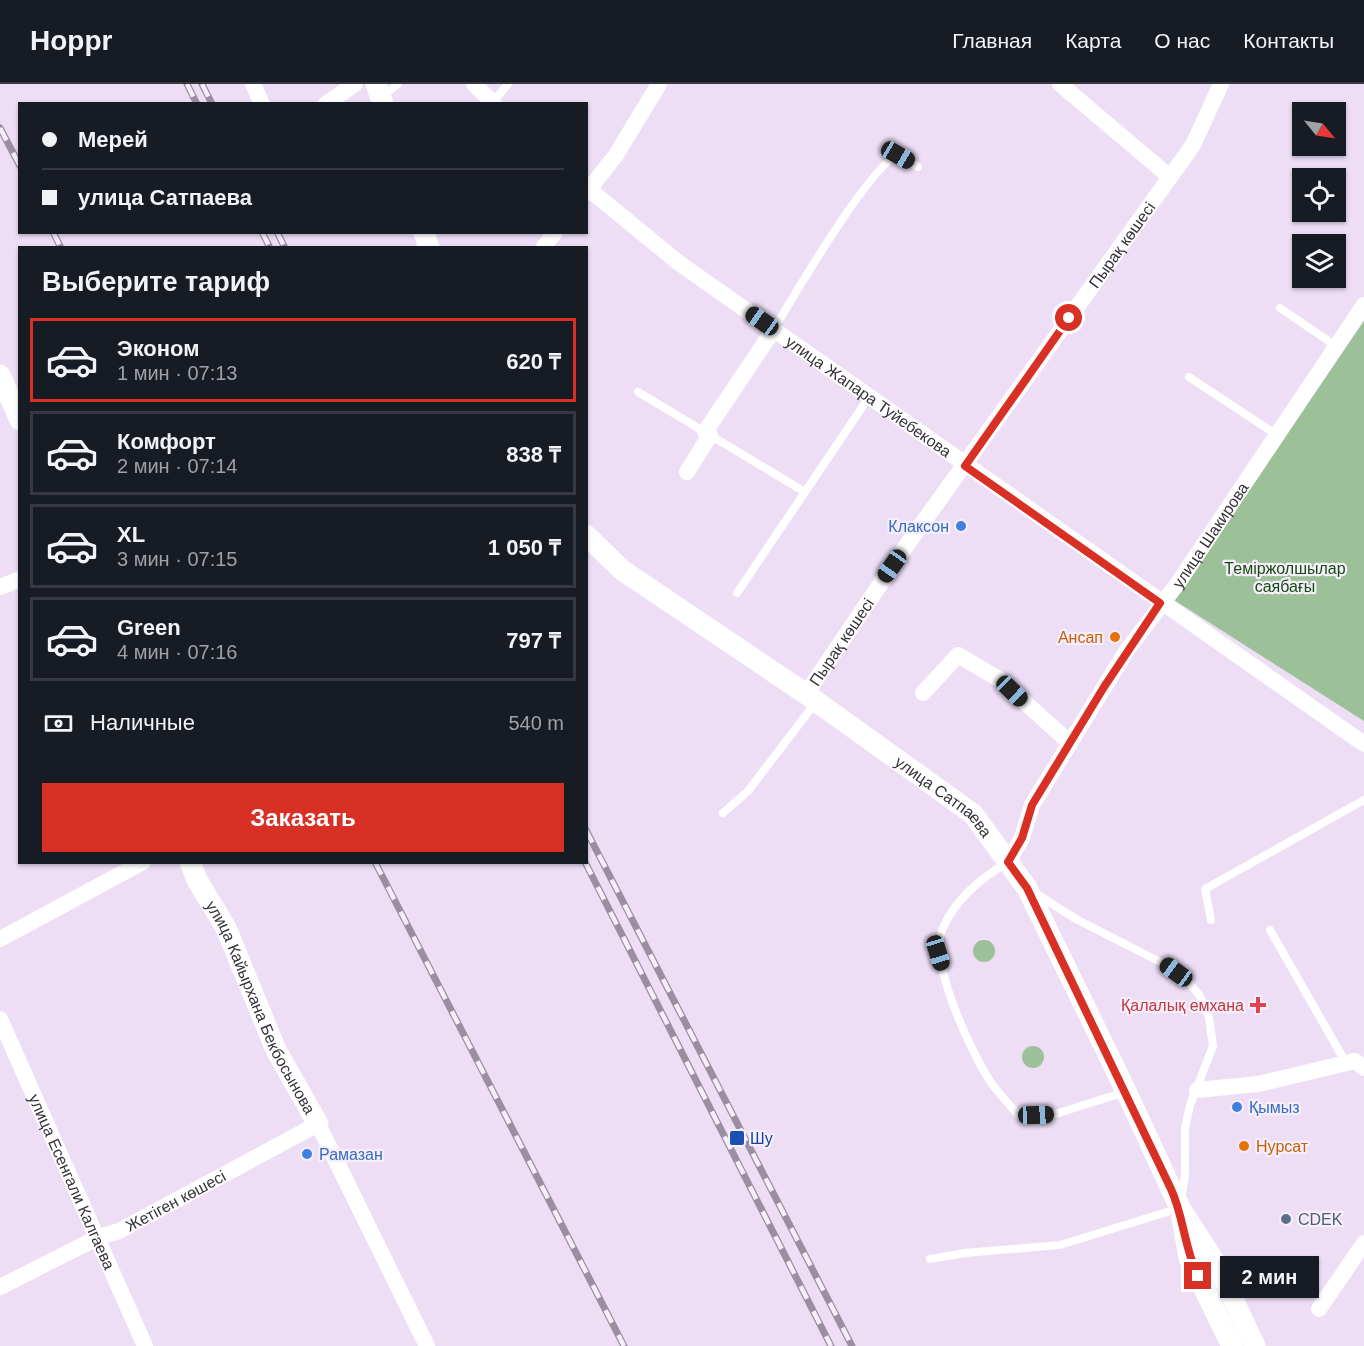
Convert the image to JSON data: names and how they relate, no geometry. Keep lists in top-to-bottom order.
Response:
{
  "streets": {
    "street": [
      "Пырақ көшесі",
      "улица Жапара Туйебекова",
      "улица Шакирова",
      "улица Сатпаева",
      "улица Кайырхана Бекбосынова",
      "улица Есенгали Калгаева",
      "Жетіген көшесі"
    ]
  },
  "crossings": [
    ["Пырақ көшесі", "улица Жапара Туйебекова"],
    ["Пырақ көшесі", "улица Сатпаева"],
    ["улица Жапара Туйебекова", "улица Шакирова"],
    ["улица Шакирова", "улица Сатпаева"],
    ["улица Кайырхана Бекбосынова", "Жетіген көшесі"],
    ["улица Есенгали Калгаева", "Жетіген көшесі"]
  ],
  "parks": ["Теміржолшылар саябағы"],
  "places": {
    "other": [
      "Клаксон",
      "Ансап",
      "Қымыз",
      "Нурсат",
      "Рамазан",
      "CDEK"
    ],
    "health": ["Қалалық емхана"],
    "transit": ["Шу"]
  },
  "north": "bottom right",
  "page": {
    "header": "Hoppr",
    "nav": [
      "Главная",
      "Карта",
      "О нас",
      "Контакты"
    ],
    "banner": ["Мерей", "улица Сатпаева"],
    "heading": "Выберите тариф",
    "list": [
      {
        "name": "Эконом",
        "note": "1 мин · 07:13",
        "value": "620 ₸"
      },
      {
        "name": "Комфорт",
        "note": "2 мин · 07:14",
        "value": "838 ₸"
      },
      {
        "name": "XL",
        "note": "3 мин · 07:15",
        "value": "1 050 ₸"
      },
      {
        "name": "Green",
        "note": "4 мин · 07:16",
        "value": "797 ₸"
      }
    ],
    "pay": ["Наличные", "540 m"],
    "buttons": "Заказать",
    "bubble": "2 мин"
  }
}
